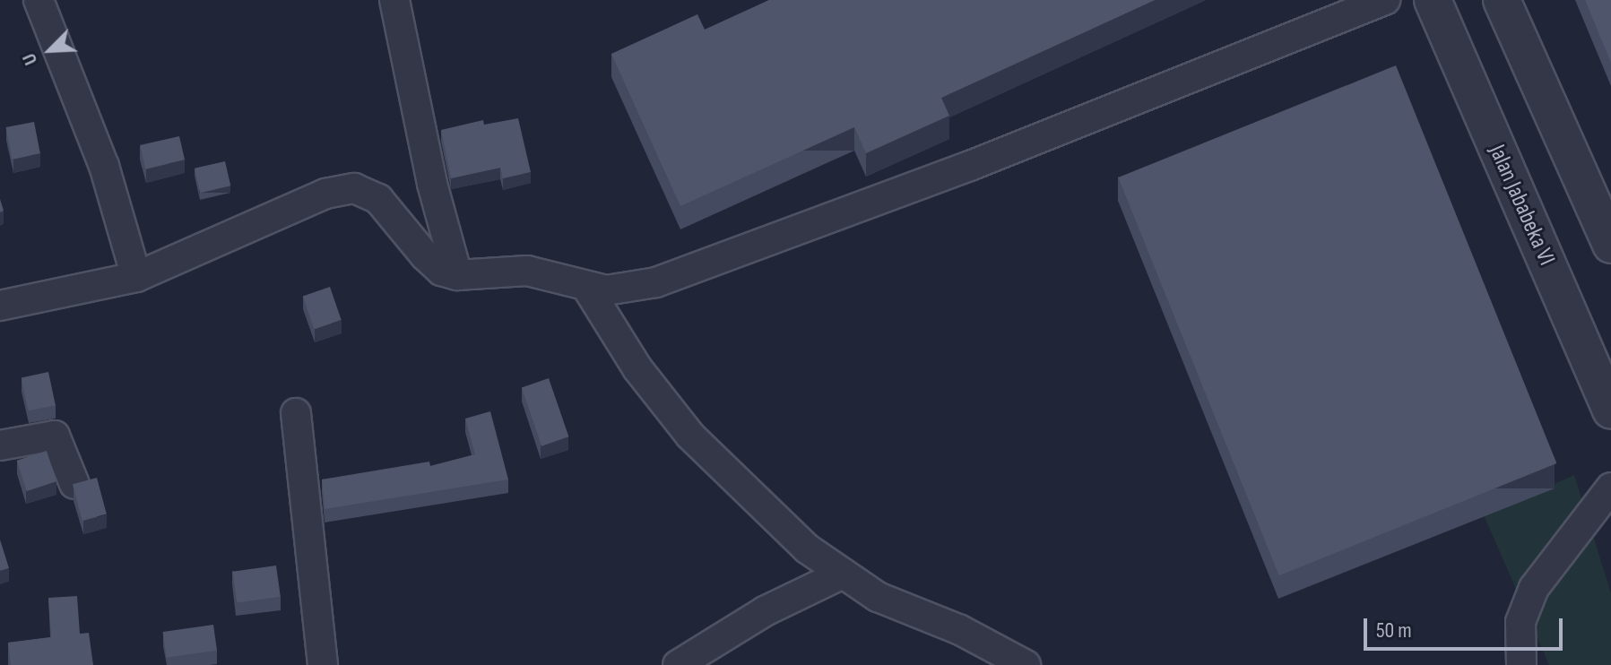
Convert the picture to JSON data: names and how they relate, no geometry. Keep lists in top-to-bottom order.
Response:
{
  "streets": {
    "street": ["Jalan Jababeka VI"]
  },
  "scale_bar": "50 m",
  "north": "bottom left"
}
